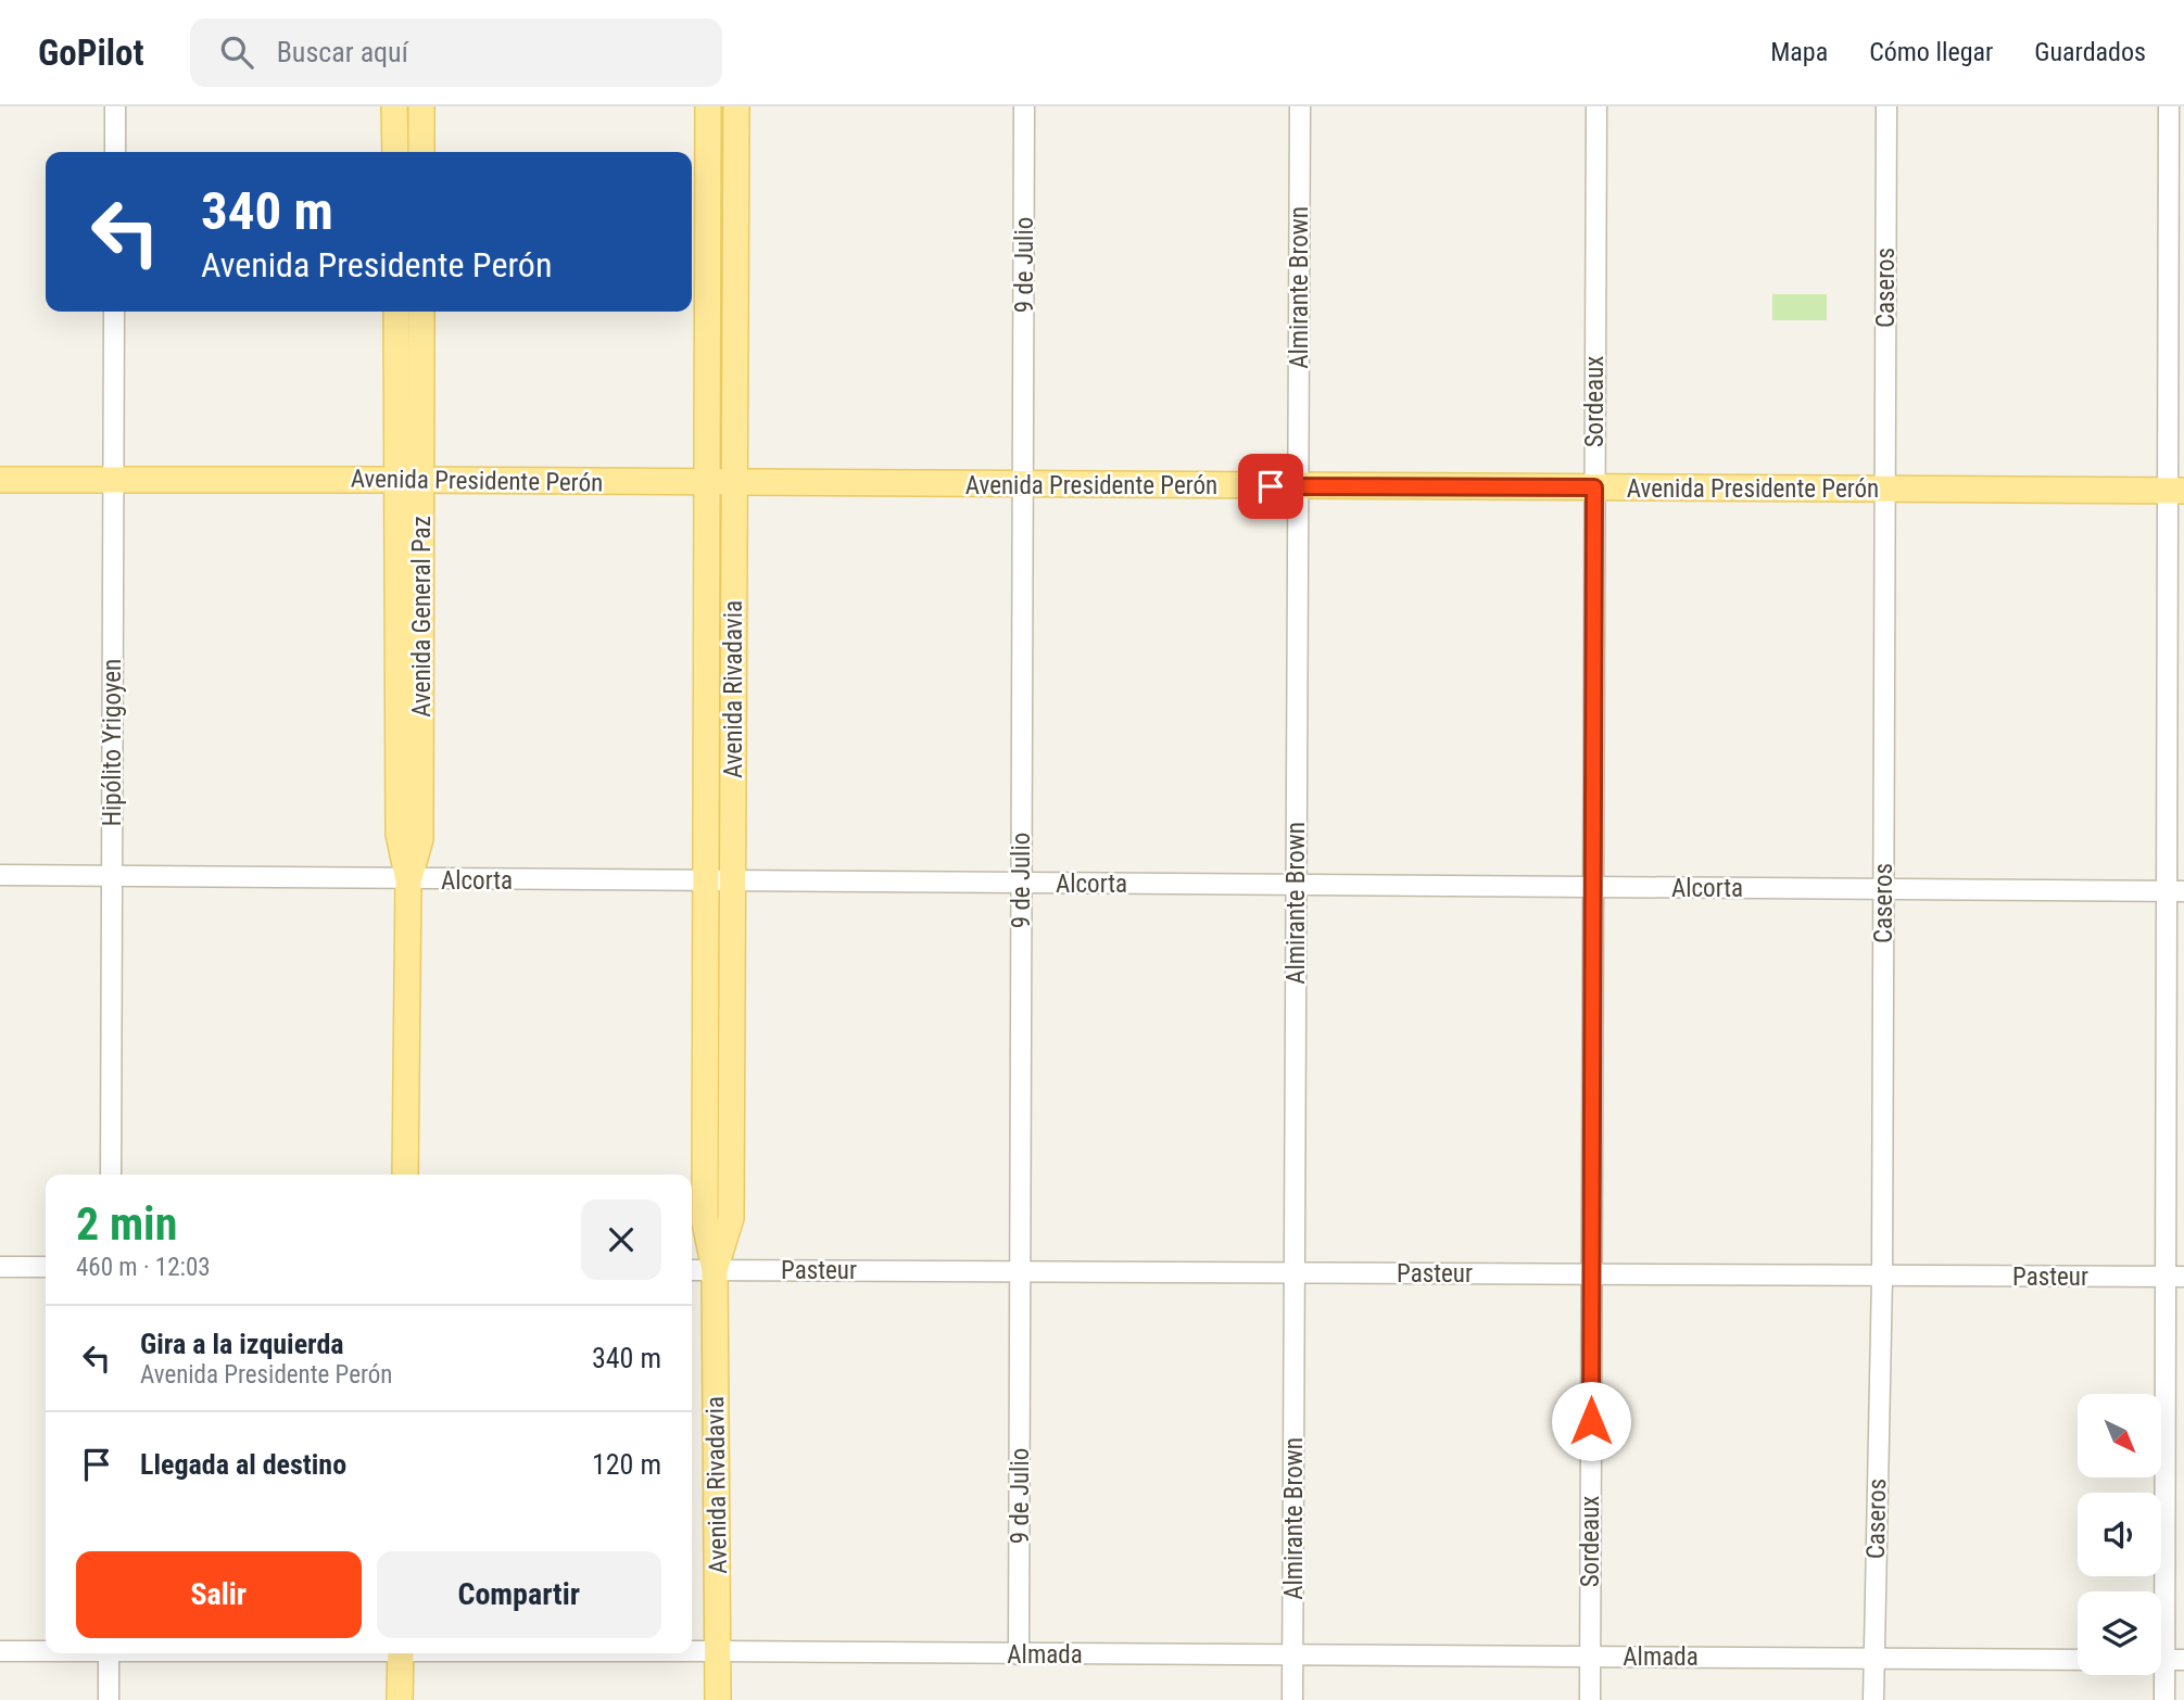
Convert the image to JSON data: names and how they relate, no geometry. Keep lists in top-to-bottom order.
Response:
{
  "streets": {
    "main road": ["Avenida Presidente Perón", "Avenida General Paz", "Avenida Rivadavia"],
    "street": [
      "9 de Julio",
      "Almirante Brown",
      "Caseros",
      "Sordeaux",
      "Hipólito Yrigoyen",
      "Alcorta",
      "Pasteur",
      "Almada"
    ]
  },
  "crossings": [
    ["9 de Julio", "Avenida Presidente Perón"],
    ["9 de Julio", "Alcorta"],
    ["9 de Julio", "Pasteur"],
    ["9 de Julio", "Almada"],
    ["Almirante Brown", "Avenida Presidente Perón"],
    ["Almirante Brown", "Alcorta"],
    ["Almirante Brown", "Pasteur"],
    ["Almirante Brown", "Almada"],
    ["Caseros", "Avenida Presidente Perón"],
    ["Caseros", "Alcorta"],
    ["Caseros", "Pasteur"],
    ["Caseros", "Almada"],
    ["Sordeaux", "Avenida Presidente Perón"],
    ["Sordeaux", "Alcorta"],
    ["Sordeaux", "Pasteur"],
    ["Sordeaux", "Almada"],
    ["Avenida Presidente Perón", "Avenida General Paz"],
    ["Avenida Presidente Perón", "Avenida Rivadavia"],
    ["Avenida Presidente Perón", "Hipólito Yrigoyen"],
    ["Avenida General Paz", "Alcorta"],
    ["Avenida Rivadavia", "Alcorta"],
    ["Avenida Rivadavia", "Pasteur"],
    ["Avenida Rivadavia", "Almada"],
    ["Hipólito Yrigoyen", "Alcorta"]
  ],
  "north": "bottom right",
  "page": {
    "header": "GoPilot",
    "search": "Buscar aquí",
    "nav": ["Mapa", "Cómo llegar", "Guardados"],
    "turn": ["340 m", "Avenida Presidente Perón"],
    "heading": ["2 min", "460 m · 12:03"],
    "list": [
      {
        "name": "Gira a la izquierda",
        "note": "Avenida Presidente Perón",
        "value": "340 m"
      },
      {
        "name": "Llegada al destino",
        "value": "120 m"
      }
    ],
    "buttons": ["Salir", "Compartir"]
  }
}
